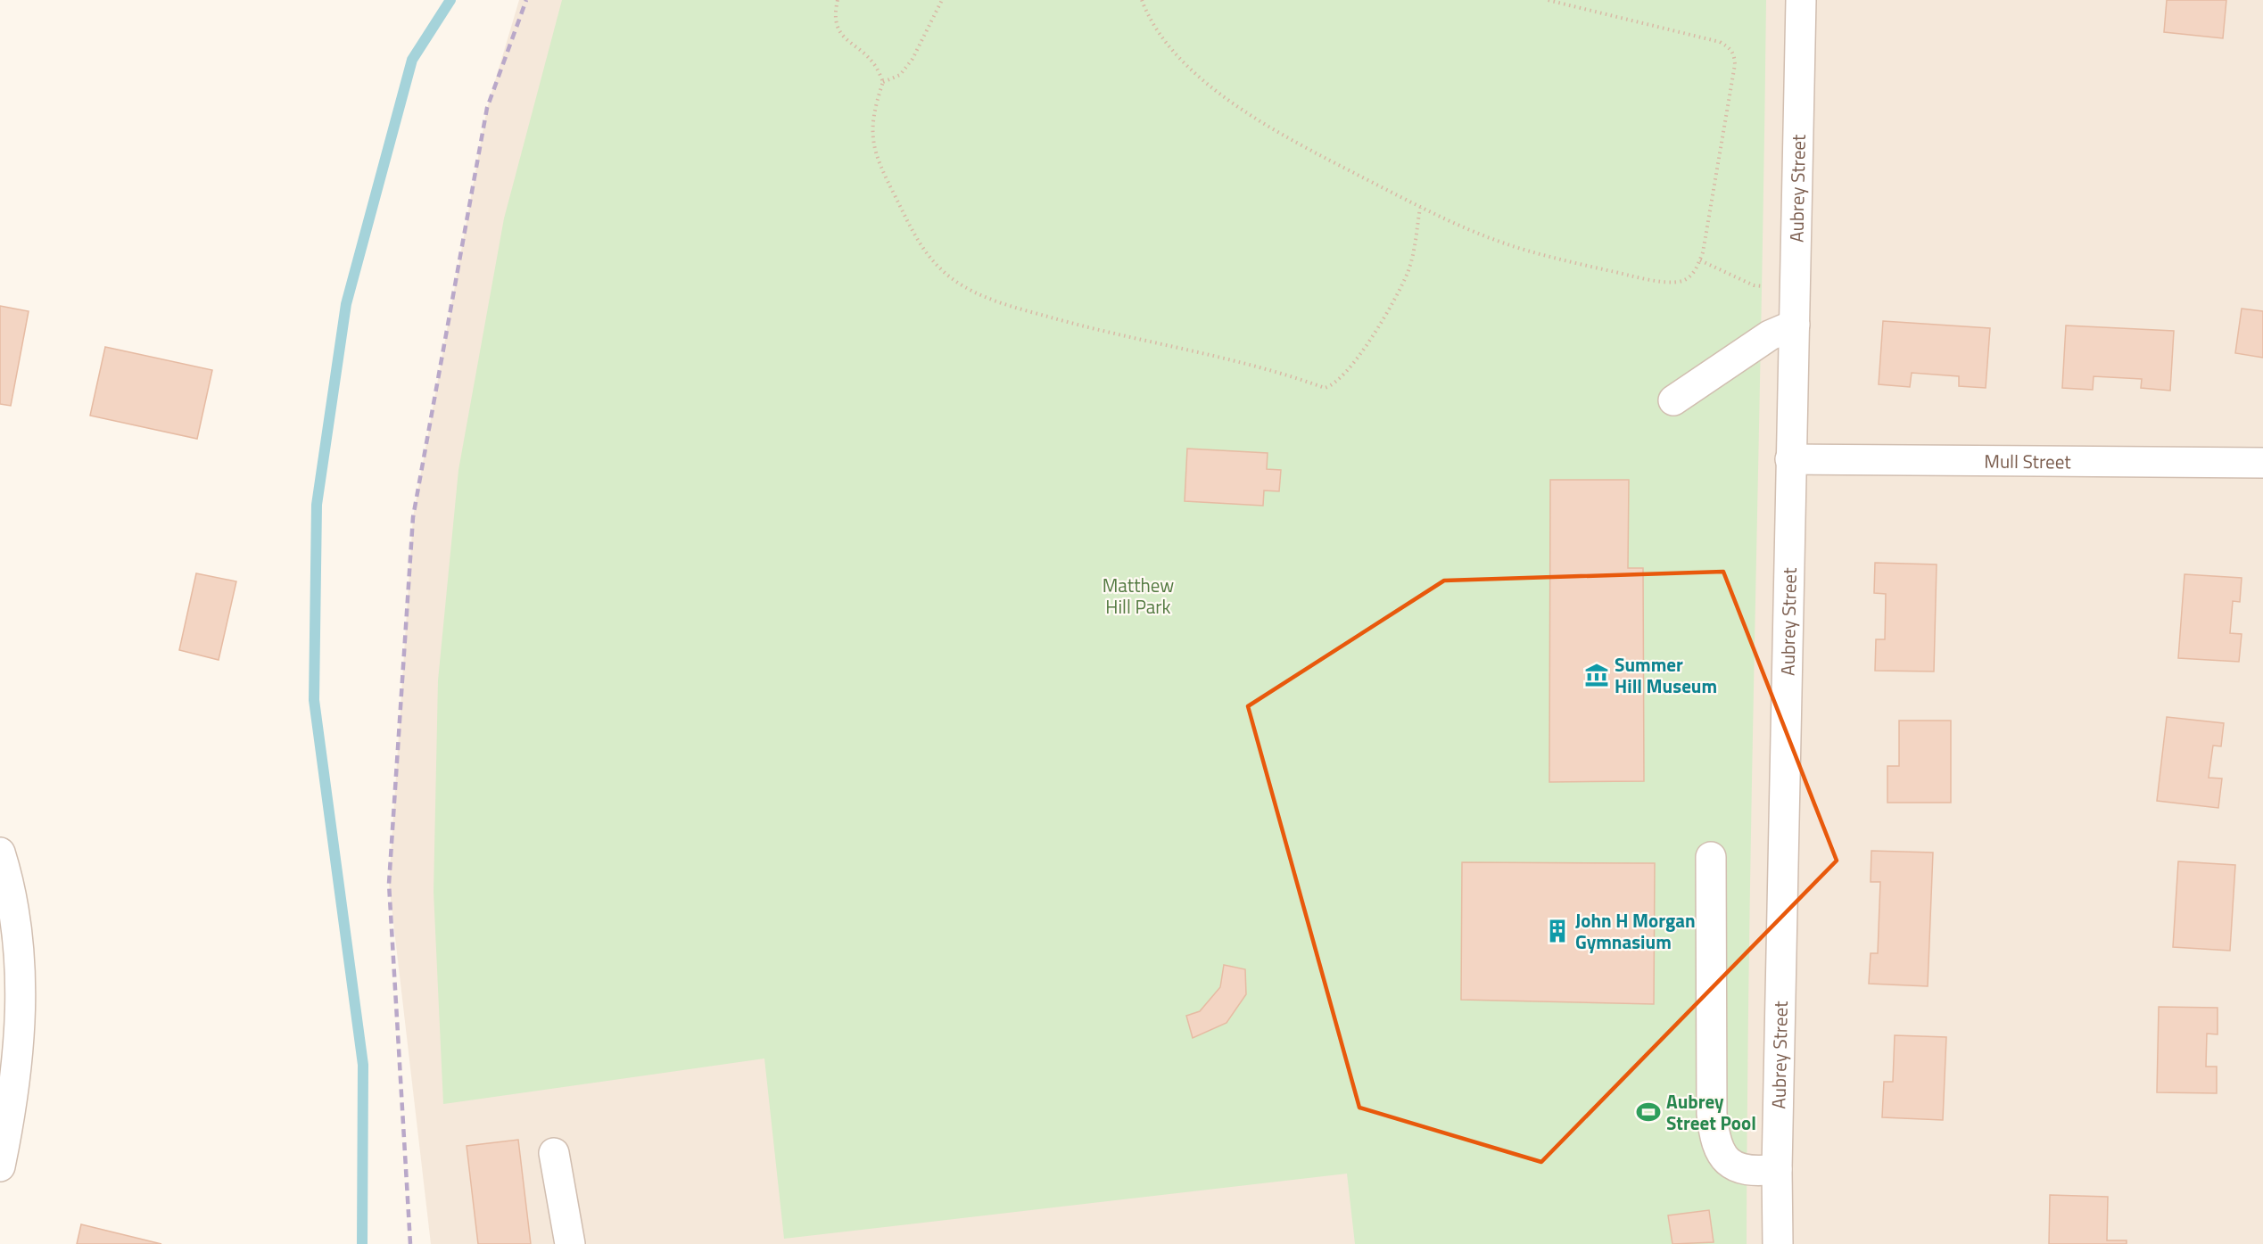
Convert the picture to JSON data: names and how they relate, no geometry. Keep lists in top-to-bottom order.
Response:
{
  "streets": {
    "street": ["Aubrey Street", "Mull Street"]
  },
  "crossings": [
    ["Aubrey Street", "Mull Street"]
  ],
  "parks": ["Matthew Hill Park"],
  "places": {
    "museum": ["Summer Hill Museum"],
    "building": ["John H Morgan Gymnasium"],
    "sports": ["Aubrey Street Pool"]
  }
}
